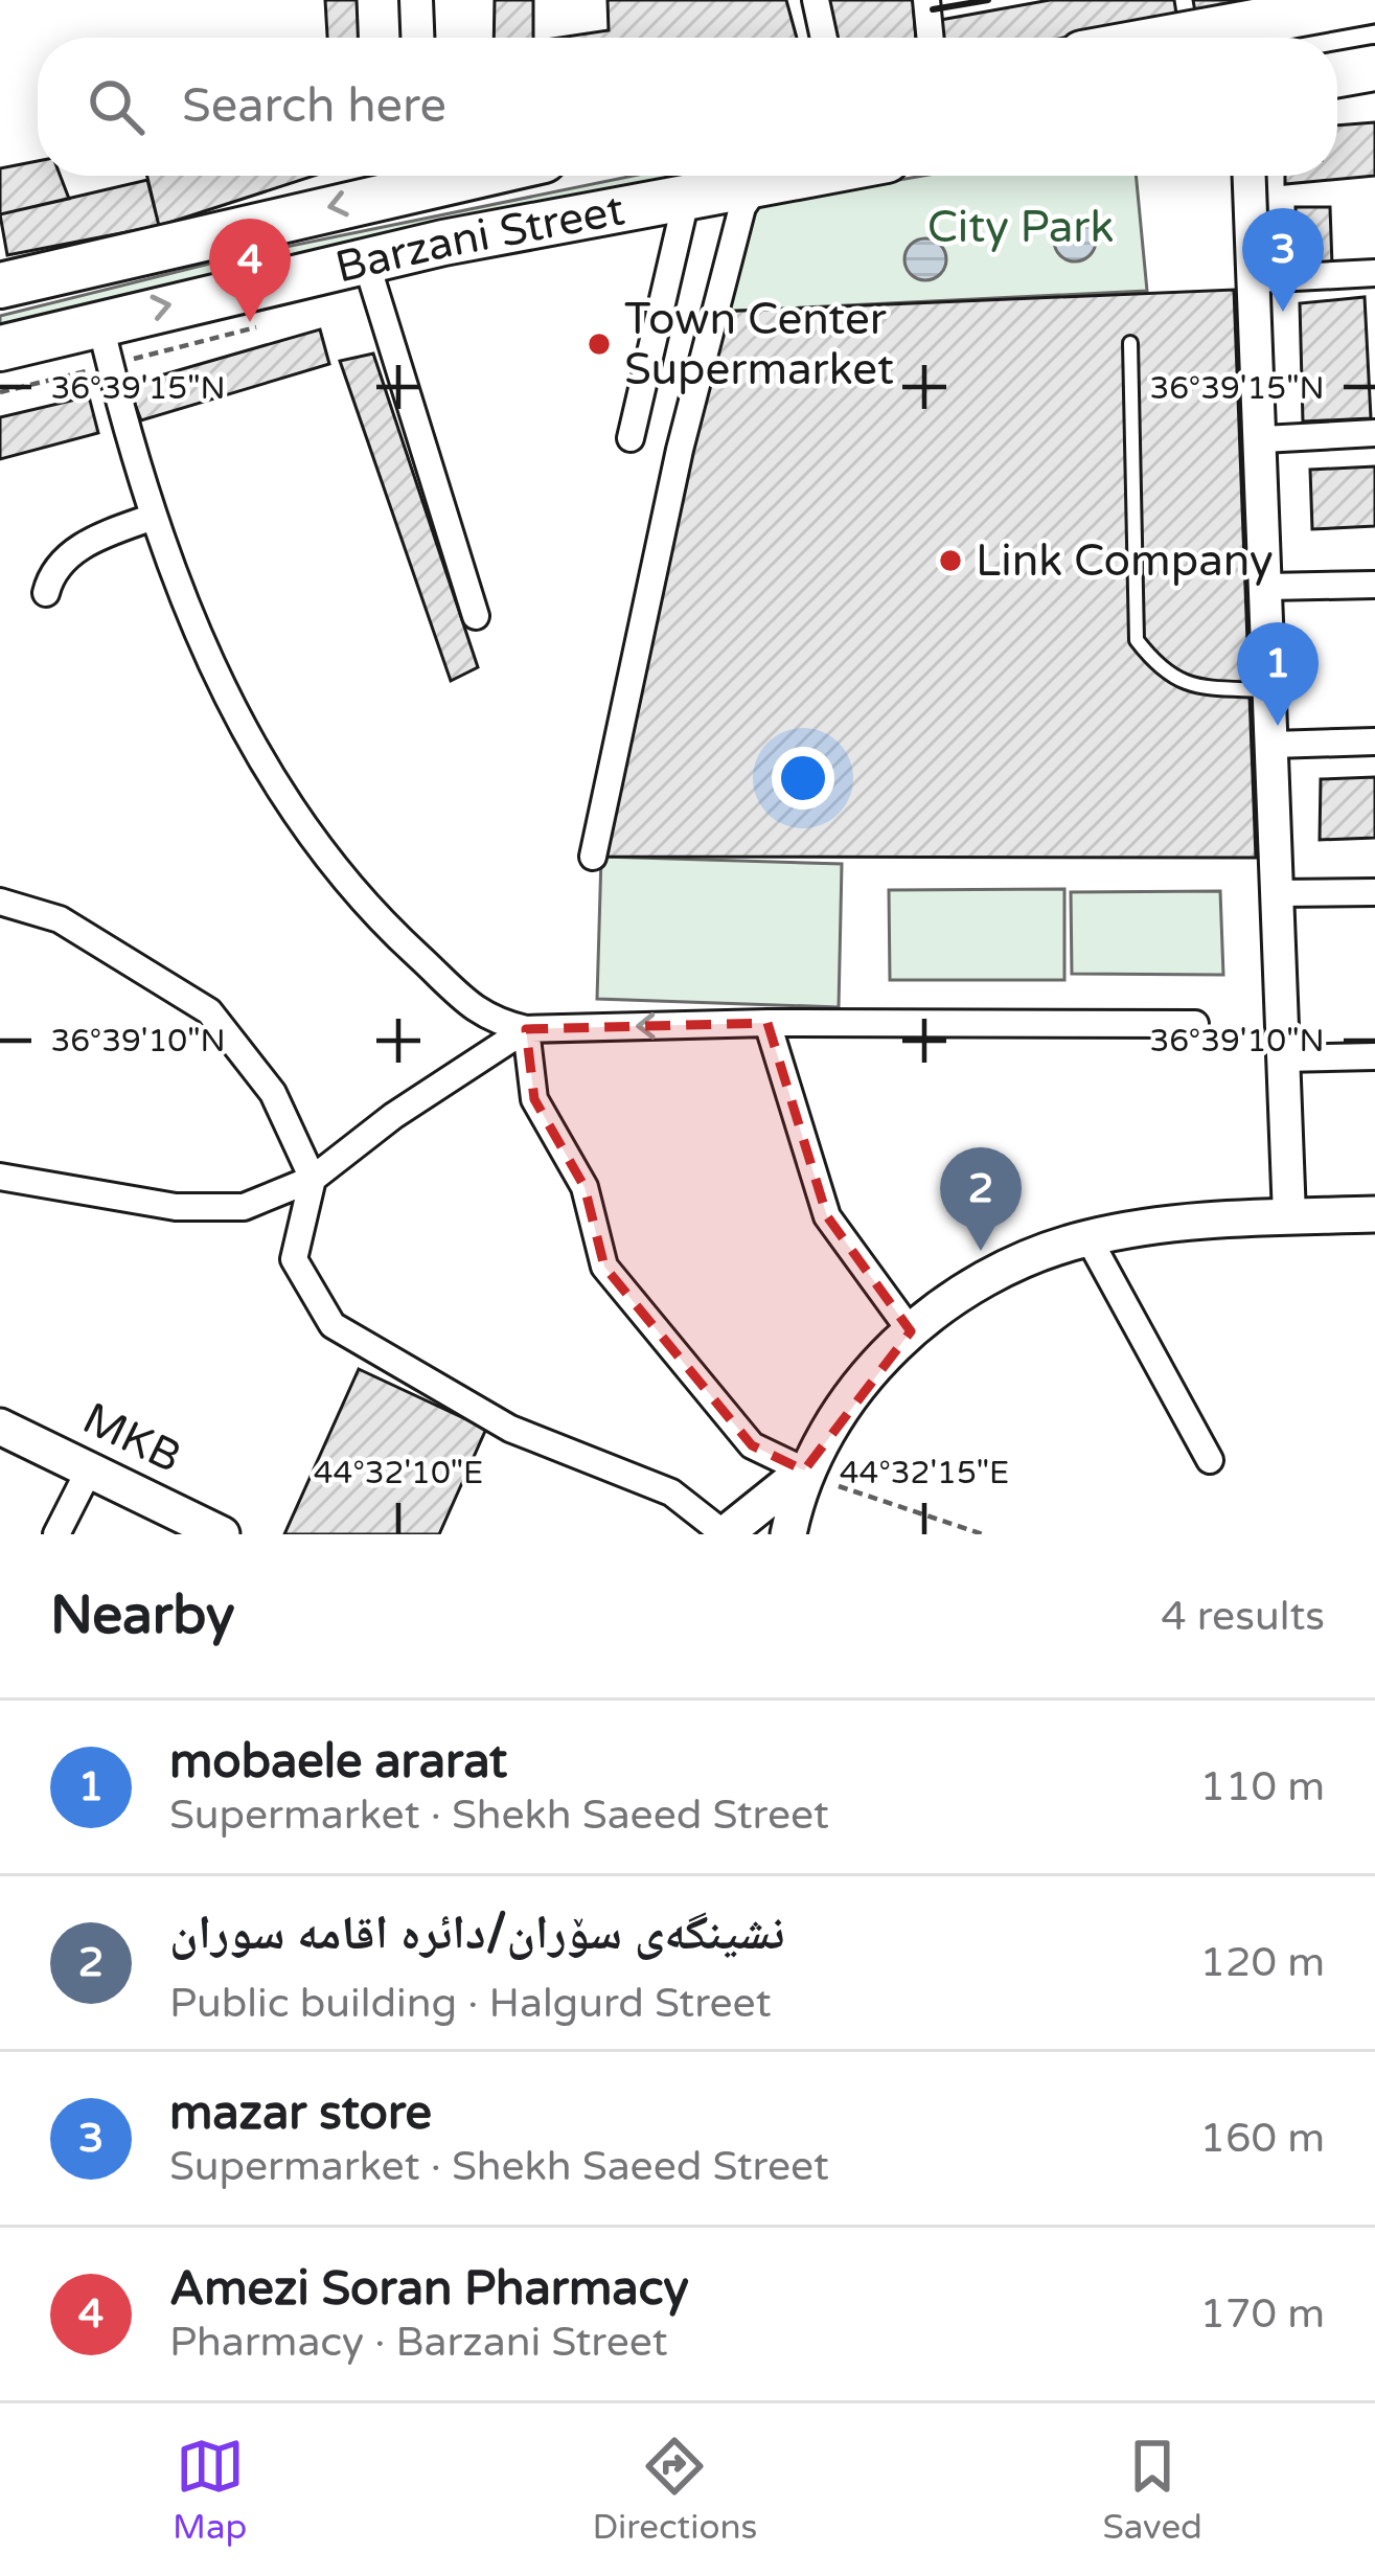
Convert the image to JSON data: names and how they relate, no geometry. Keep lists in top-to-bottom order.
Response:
{
  "streets": {
    "highway": ["Barzani Street"],
    "main road": ["MKB"]
  },
  "parks": ["City Park"],
  "places": ["Town Center Supermarket", "Link Company"],
  "page": {
    "search": "Search here",
    "pins": [
      "3",
      "4",
      "1",
      "2"
    ],
    "heading": ["Nearby", "4 results"],
    "list": [
      {
        "mark": "1",
        "name": "mobaele ararat",
        "note": "Supermarket · Shekh Saeed Street",
        "value": "110 m"
      },
      {
        "mark": "2",
        "name": "نشینگەی سۆران/دائرە اقامە سوران",
        "note": "Public building · Halgurd Street",
        "value": "120 m"
      },
      {
        "mark": "3",
        "name": "mazar store",
        "note": "Supermarket · Shekh Saeed Street",
        "value": "160 m"
      },
      {
        "mark": "4",
        "name": "Amezi Soran Pharmacy",
        "note": "Pharmacy · Barzani Street",
        "value": "170 m"
      }
    ],
    "nav": ["Map", "Directions", "Saved"]
  },
  "coordinates": [
    "36°39'15\"N",
    "36°39'10\"N",
    "44°32'10\"E",
    "44°32'15\"E"
  ]
}
